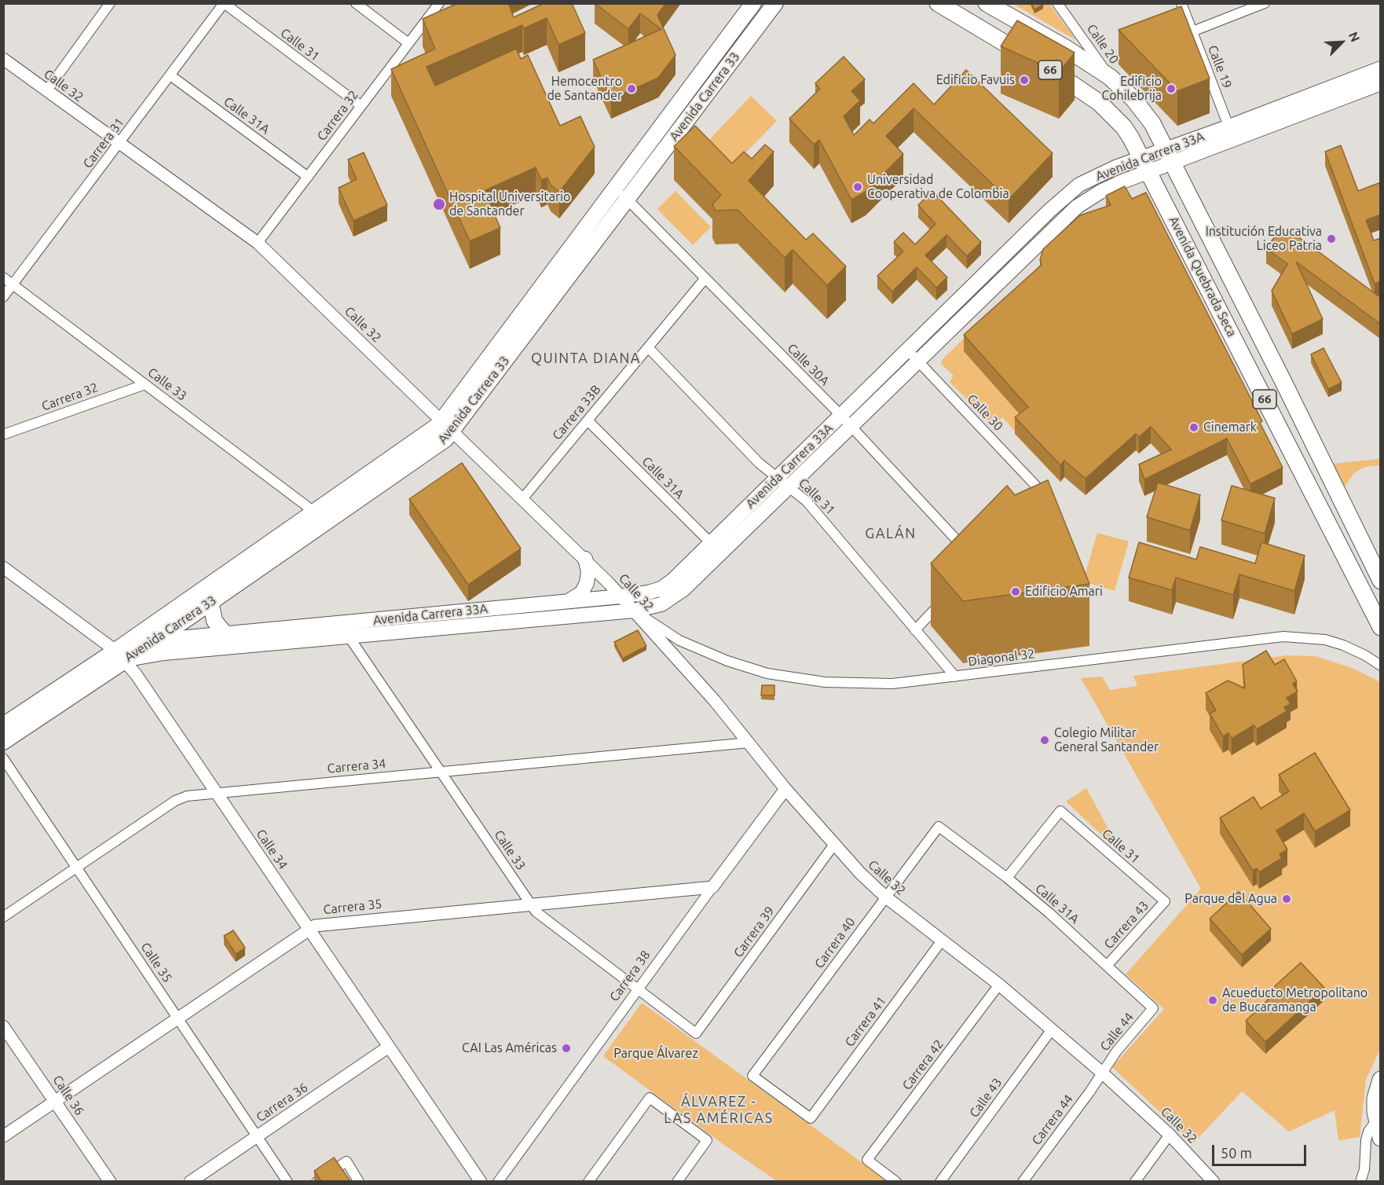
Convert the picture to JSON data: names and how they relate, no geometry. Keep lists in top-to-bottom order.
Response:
{
  "streets": {
    "highway": ["66", "Avenida Quebrada Seca"],
    "main road": ["Avenida Carrera 33", "Avenida Carrera 33A"],
    "street": [
      "Calle 20",
      "Calle 31",
      "Calle 19",
      "Calle 32",
      "Calle 31A",
      "Carrera 32",
      "Carrera 31",
      "Calle 30A",
      "Calle 33",
      "Carrera 33B",
      "Calle 30",
      "Diagonal 32",
      "Carrera 34",
      "Calle 34",
      "Carrera 35",
      "Carrera 43",
      "Carrera 39",
      "Carrera 40",
      "Calle 35",
      "Carrera 38",
      "Carrera 41",
      "Calle 44",
      "Carrera 42",
      "Calle 36",
      "Calle 43",
      "Carrera 36",
      "Carrera 44"
    ]
  },
  "crossings": [
    ["Calle 20", "Avenida Quebrada Seca"],
    ["Calle 31", "Calle 31A"],
    ["Calle 31", "Carrera 32"],
    ["Calle 31", "Carrera 31"],
    ["Calle 31", "Avenida Carrera 33A"],
    ["Calle 31", "Carrera 33B"],
    ["Calle 31", "Diagonal 32"],
    ["Calle 31", "Carrera 43"],
    ["Calle 19", "Avenida Carrera 33A"],
    ["Calle 32", "Avenida Carrera 33"],
    ["Calle 32", "Carrera 32"],
    ["Calle 32", "Carrera 31"],
    ["Calle 32", "Avenida Carrera 33A"],
    ["Calle 32", "Carrera 33B"],
    ["Calle 32", "Diagonal 32"],
    ["Calle 32", "Carrera 34"],
    ["Calle 32", "Carrera 39"],
    ["Calle 32", "Carrera 40"],
    ["Calle 32", "Carrera 38"],
    ["Calle 32", "Carrera 41"],
    ["Calle 32", "Calle 44"],
    ["Calle 32", "Carrera 42"],
    ["Calle 32", "Calle 43"],
    ["Calle 32", "Carrera 44"],
    ["Avenida Carrera 33", "Avenida Carrera 33A"],
    ["Avenida Carrera 33", "Calle 30A"],
    ["Avenida Carrera 33", "Calle 33"],
    ["Avenida Carrera 33", "Calle 34"],
    ["Calle 31A", "Carrera 32"],
    ["Calle 31A", "Carrera 31"],
    ["Calle 31A", "Avenida Carrera 33A"],
    ["Calle 31A", "Carrera 33B"],
    ["Calle 31A", "Carrera 43"],
    ["Calle 31A", "Carrera 40"],
    ["Calle 31A", "Calle 44"],
    ["Carrera 32", "Calle 33"],
    ["Carrera 31", "Calle 33"],
    ["Avenida Carrera 33A", "Avenida Quebrada Seca"],
    ["Avenida Carrera 33A", "Calle 30A"],
    ["Avenida Carrera 33A", "Calle 33"],
    ["Avenida Carrera 33A", "Calle 30"],
    ["Avenida Carrera 33A", "Diagonal 32"],
    ["Avenida Carrera 33A", "Calle 34"],
    ["Calle 30A", "Carrera 33B"],
    ["Calle 33", "Carrera 34"],
    ["Calle 33", "Carrera 35"],
    ["Calle 33", "Carrera 39"],
    ["Calle 33", "Carrera 38"],
    ["Carrera 34", "Calle 34"],
    ["Carrera 34", "Calle 35"],
    ["Calle 34", "Carrera 35"],
    ["Calle 34", "Carrera 36"],
    ["Carrera 35", "Calle 35"],
    ["Carrera 35", "Carrera 38"],
    ["Carrera 35", "Calle 36"],
    ["Carrera 40", "Carrera 41"],
    ["Calle 35", "Carrera 36"],
    ["Calle 44", "Carrera 44"]
  ],
  "districts": ["QUINTA DIANA", "GALÁN", "ÁLVAREZ - LAS AMÉRICAS"],
  "parks": ["Parque Álvarez"],
  "places": [
    "Edificio Favuis",
    "Hemocentro de Santander",
    "Edificio Cohilebrija",
    "Universidad Cooperativa de Colombia",
    "Hospital Universitario de Santander",
    "Institución Educativa Liceo Patria",
    "Cinemark",
    "Edificio Amari",
    "Colegio Militar General Santander",
    "Parque del Agua",
    "Acueducto Metropolitano de Bucaramanga",
    "CAI Las Américas"
  ],
  "scale_bar": "50 m",
  "north": "top right"
}
